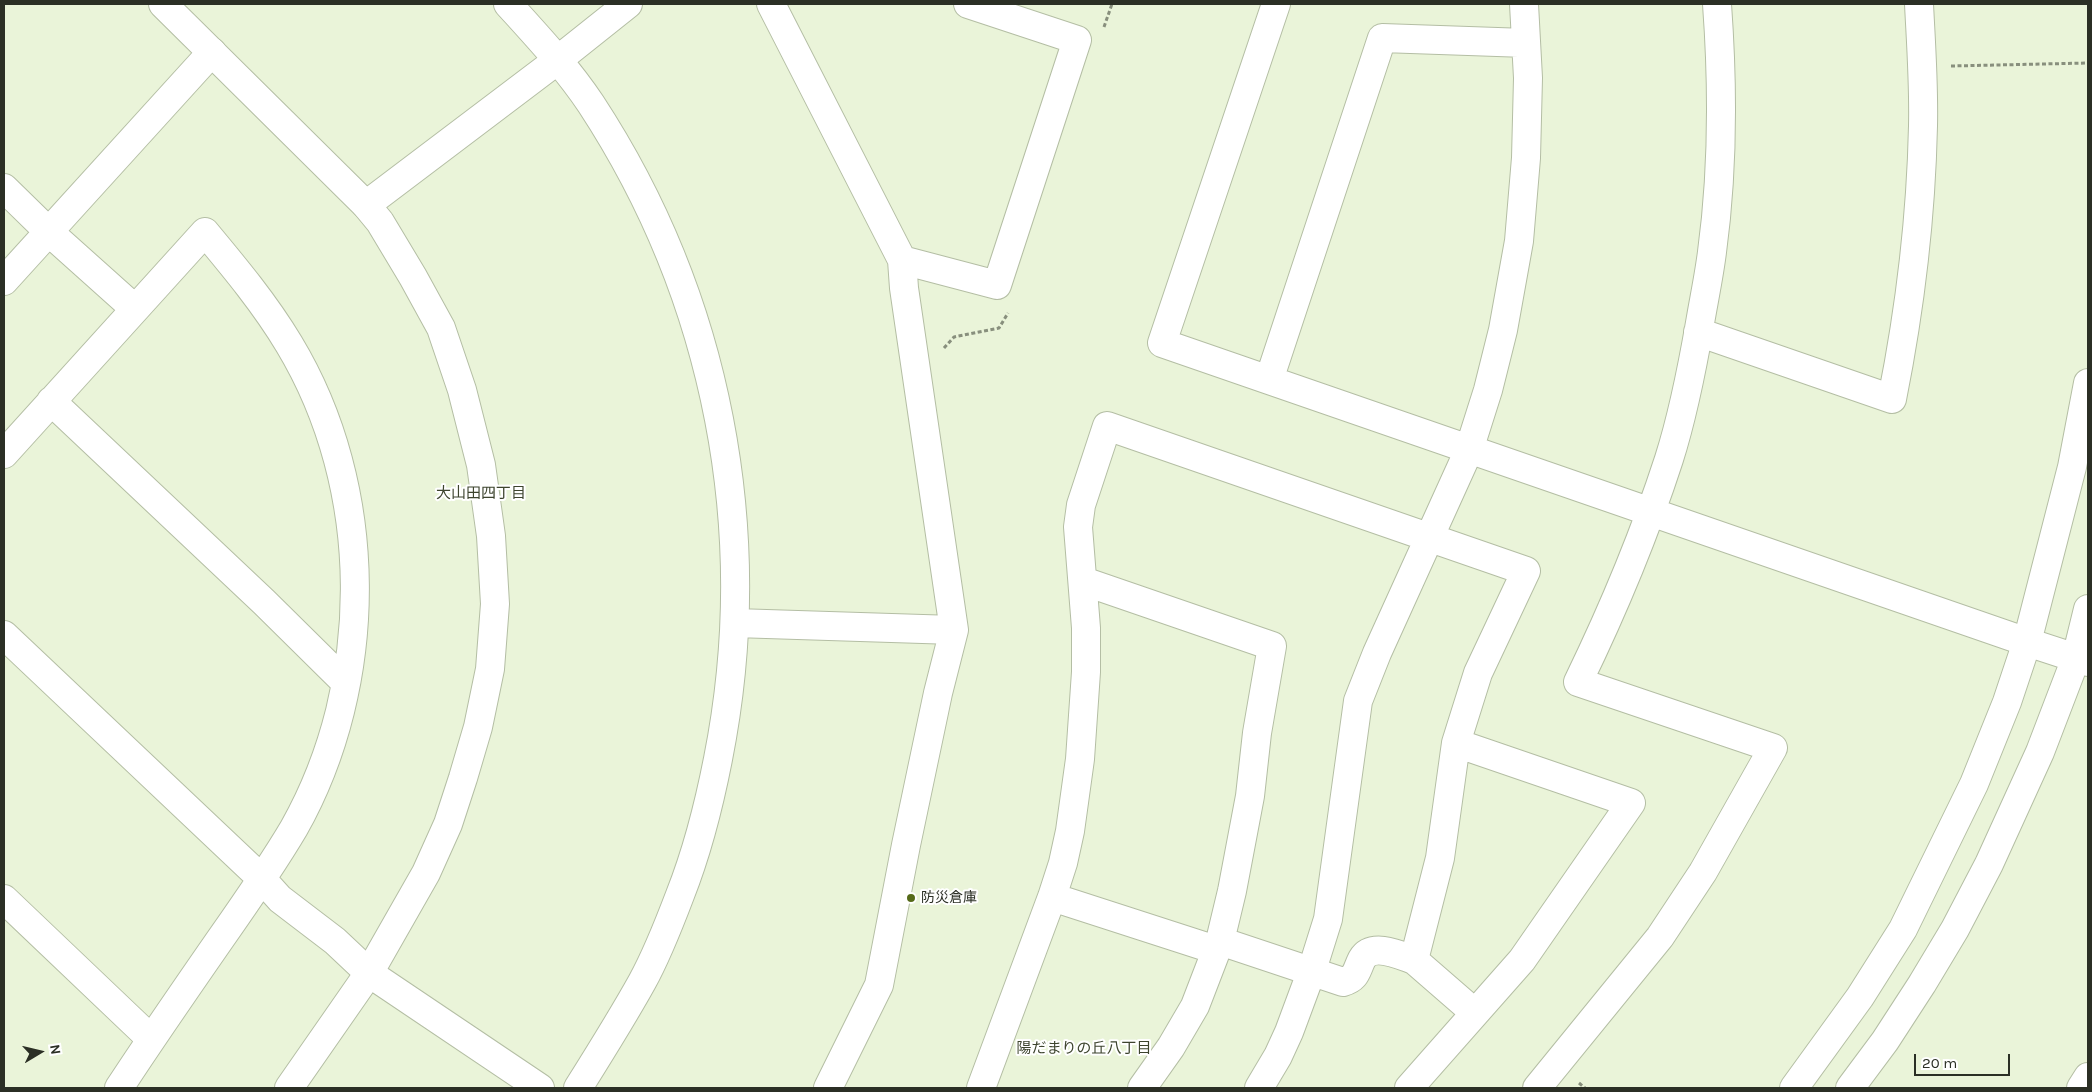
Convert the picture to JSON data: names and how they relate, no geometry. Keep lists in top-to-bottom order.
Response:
{
  "districts": ["大山田四丁目", "陽だまりの丘八丁目"],
  "places": ["防災倉庫"],
  "scale_bar": "20 m",
  "north": "right"
}
